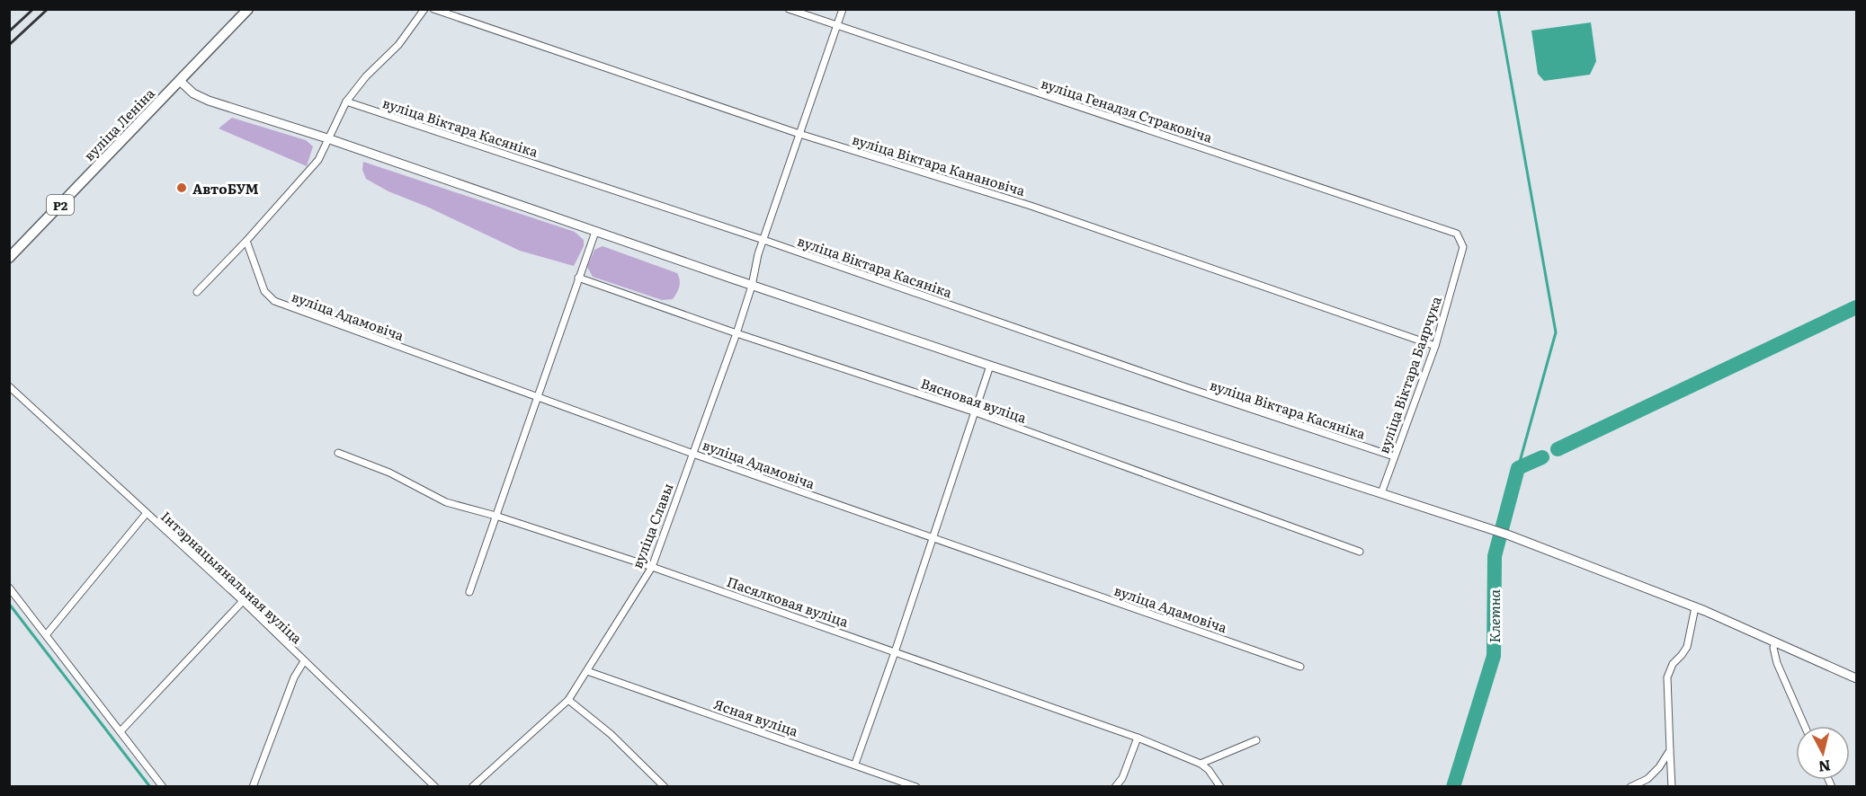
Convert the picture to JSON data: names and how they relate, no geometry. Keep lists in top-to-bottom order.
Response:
{
  "streets": {
    "main road": ["вуліца Леніна", "Р2"],
    "street": [
      "вуліца Генадзя Страковіча",
      "вуліца Віктара Касяніка",
      "вуліца Віктара Канановіча",
      "вуліца Адамовіча",
      "вуліца Віктара Баярчука",
      "Вясновая вуліца",
      "вуліца Славы",
      "Інтэрнацыянальная вуліца",
      "Пасялковая вуліца",
      "Ясная вуліца"
    ]
  },
  "crossings": [
    ["вуліца Генадзя Страковіча", "вуліца Віктара Баярчука"],
    ["вуліца Генадзя Страковіча", "вуліца Славы"],
    ["вуліца Віктара Касяніка", "вуліца Віктара Баярчука"],
    ["вуліца Віктара Касяніка", "вуліца Славы"],
    ["вуліца Віктара Канановіча", "вуліца Віктара Баярчука"],
    ["вуліца Віктара Канановіча", "вуліца Славы"],
    ["вуліца Адамовіча", "вуліца Славы"],
    ["Вясновая вуліца", "вуліца Славы"],
    ["вуліца Славы", "Пасялковая вуліца"],
    ["вуліца Славы", "Ясная вуліца"]
  ],
  "water": ["Клетна"],
  "places": ["АвтоБУМ"],
  "north": "bottom"
}
